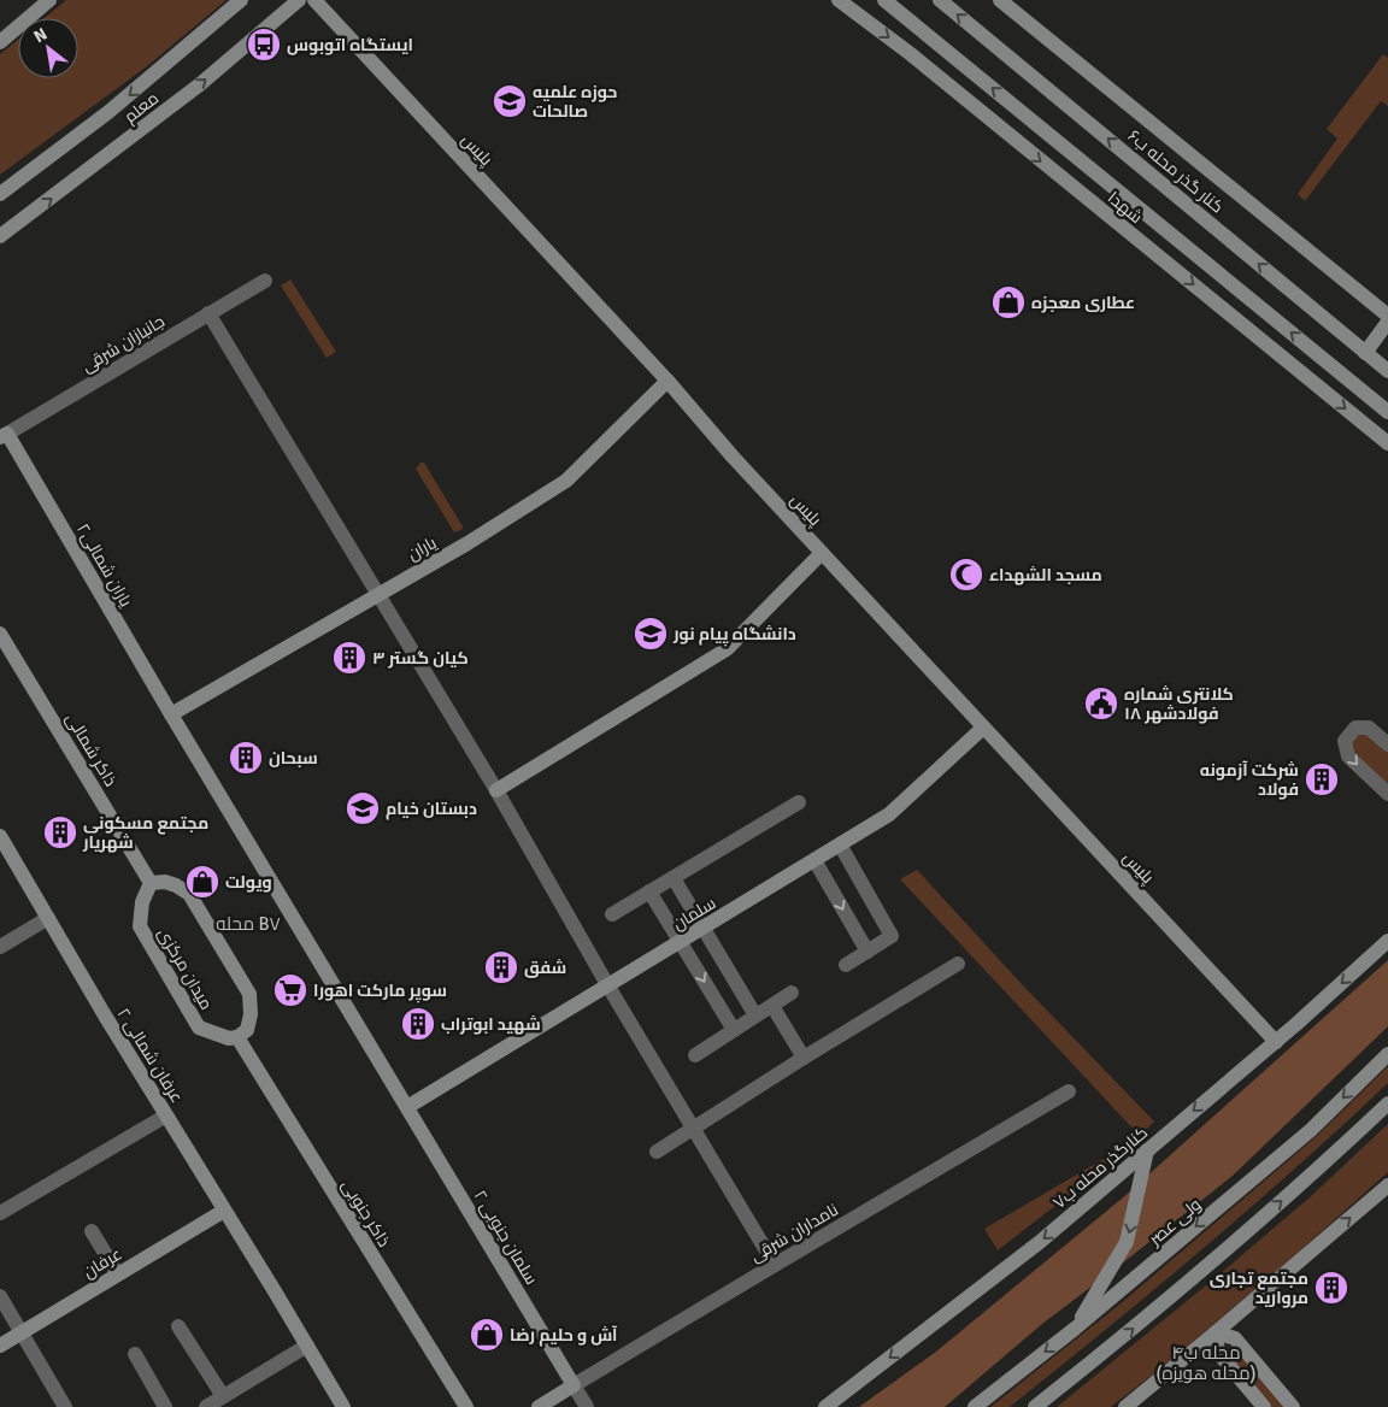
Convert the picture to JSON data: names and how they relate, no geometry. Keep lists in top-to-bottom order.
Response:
{
  "streets": {
    "street": [
      "معلم",
      "پلیس",
      "کنار گذر محله ب۶",
      "شهدا",
      "جانبازان شرقی",
      "یاران",
      "یاران شمالی۲",
      "ذاکر شمالی",
      "سلمان",
      "میدان مرکزی",
      "عرفان شمالی ۲",
      "کنارگذر محله ب۷",
      "ذاکر جنوبی",
      "ولی عصر",
      "نامداران شرقی",
      "سلمان جنوبی ۲",
      "عرفان"
    ]
  },
  "crossings": [
    ["پلیس", "یاران"],
    ["پلیس", "سلمان"],
    ["پلیس", "کنارگذر محله ب۷"],
    ["جانبازان شرقی", "یاران شمالی۲"],
    ["یاران", "یاران شمالی۲"],
    ["یاران شمالی۲", "سلمان جنوبی ۲"],
    ["ذاکر شمالی", "میدان مرکزی"],
    ["سلمان", "سلمان جنوبی ۲"],
    ["میدان مرکزی", "ذاکر جنوبی"],
    ["عرفان شمالی ۲", "عرفان"],
    ["نامداران شرقی", "سلمان جنوبی ۲"]
  ],
  "districts": ["محله B۷", "محله ب۴ (محله هویزه)"],
  "places": {
    "bus stop": ["ایستگاه اتوبوس"],
    "school or university": ["حوزه علمیه صالحات", "دانشگاه پیام نور", "دبستان خیام"],
    "shop": ["عطاری معجزه", "ویولت", "آش و حلیم رضا"],
    "mosque": ["مسجد الشهداء"],
    "building": [
      "کیان گستر ۳",
      "سبحان",
      "شرکت آزمونه فولاد",
      "مجتمع مسکونی شهریار",
      "شفق",
      "شهید ابوتراب",
      "مجتمع تجاری مروارید"
    ],
    "public building": ["کلانتری شماره ۱۸ فولادشهر"],
    "supermarket": ["سوپر مارکت اهورا"]
  },
  "north": "top left"
}
